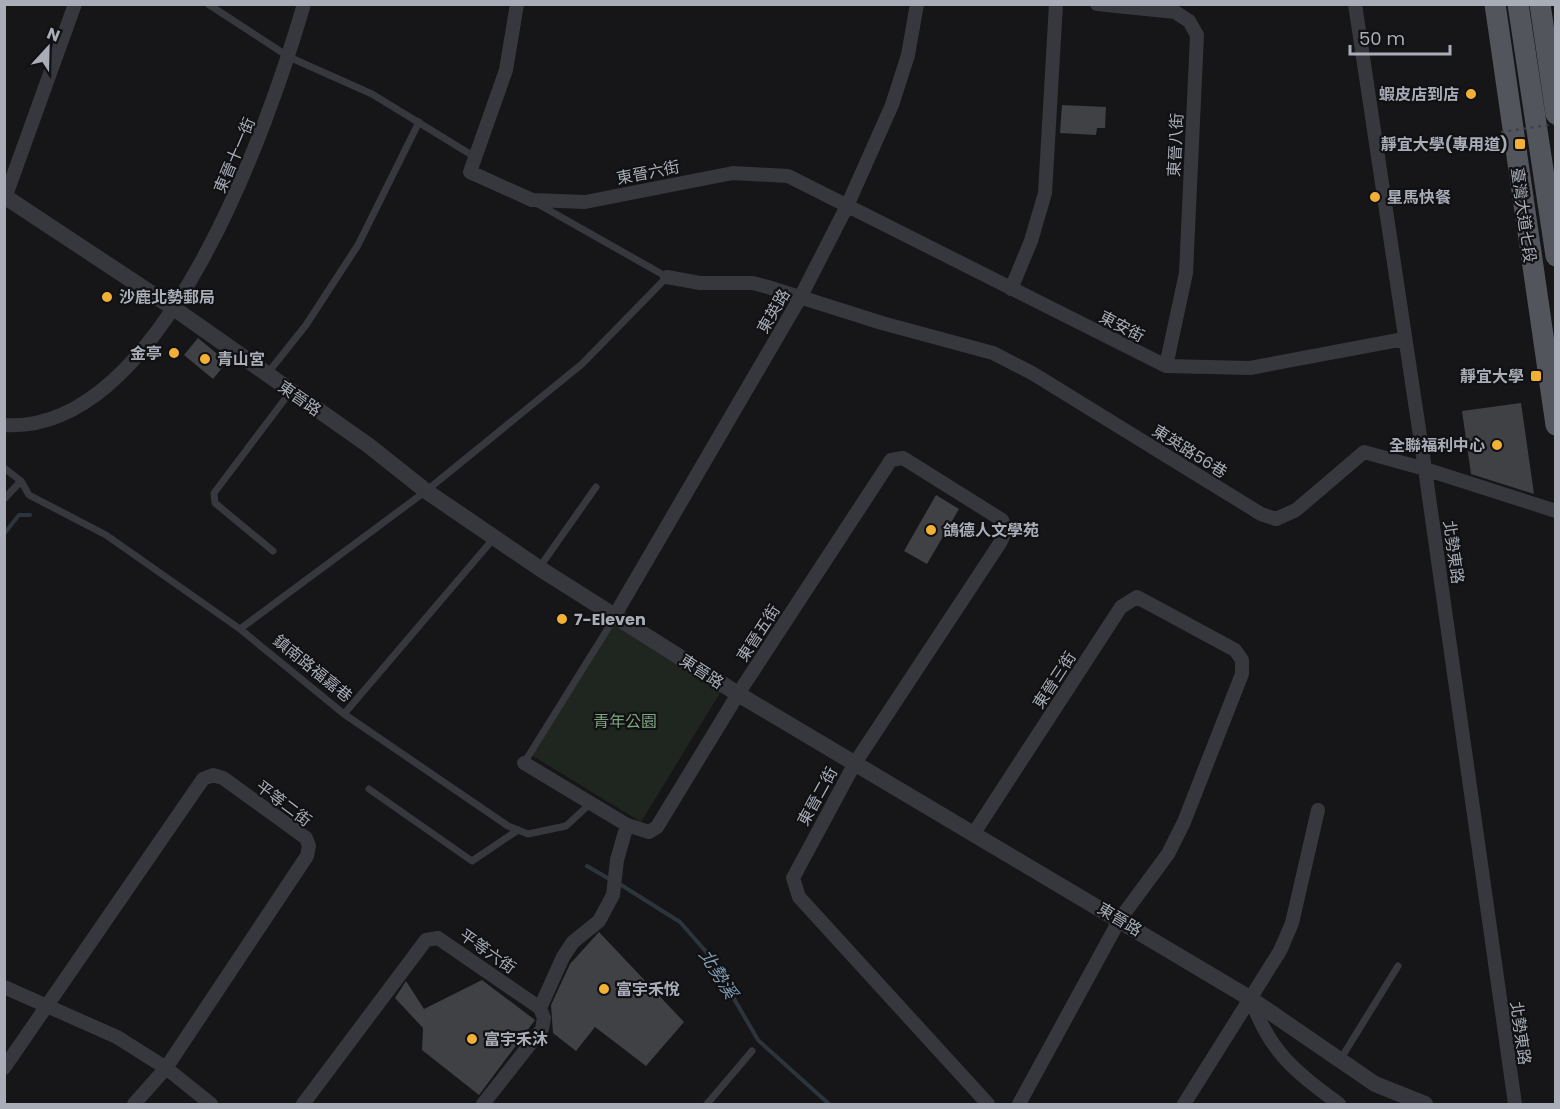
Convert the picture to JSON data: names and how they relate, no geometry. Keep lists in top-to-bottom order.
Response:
{
  "streets": {
    "main road": ["臺灣大道七段"],
    "street": [
      "東晉八街",
      "東晉十一街",
      "東晉六街",
      "東英路",
      "東安街",
      "東晉路",
      "東英路56巷",
      "北勢東路",
      "東晉五街",
      "東晉三街",
      "東晉二街",
      "平等二街",
      "平等六街"
    ],
    "lane": ["鎮南路福嘉巷"]
  },
  "crossings": [
    ["東晉八街", "東安街"],
    ["東晉十一街", "東晉路"],
    ["東晉六街", "東英路"],
    ["東晉六街", "東安街"],
    ["東英路", "東安街"],
    ["東英路", "東晉路"],
    ["東英路", "東英路56巷"],
    ["東安街", "北勢東路"],
    ["東晉路", "東晉五街"],
    ["東晉路", "東晉三街"],
    ["東晉路", "東晉二街"],
    ["東英路56巷", "北勢東路"],
    ["東晉五街", "東晉二街"]
  ],
  "water": ["北勢溪"],
  "parks": ["青年公園"],
  "places": {
    "other": [
      "蝦皮店到店",
      "星馬快餐",
      "沙鹿北勢郵局",
      "金亭",
      "青山宮",
      "全聯福利中心",
      "鴿德人文學苑",
      "7-Eleven",
      "富宇禾悅",
      "富宇禾沐"
    ],
    "transit": ["靜宜大學(專用道)", "靜宜大學"]
  },
  "scale_bar": "50 m",
  "north": "top"
}
